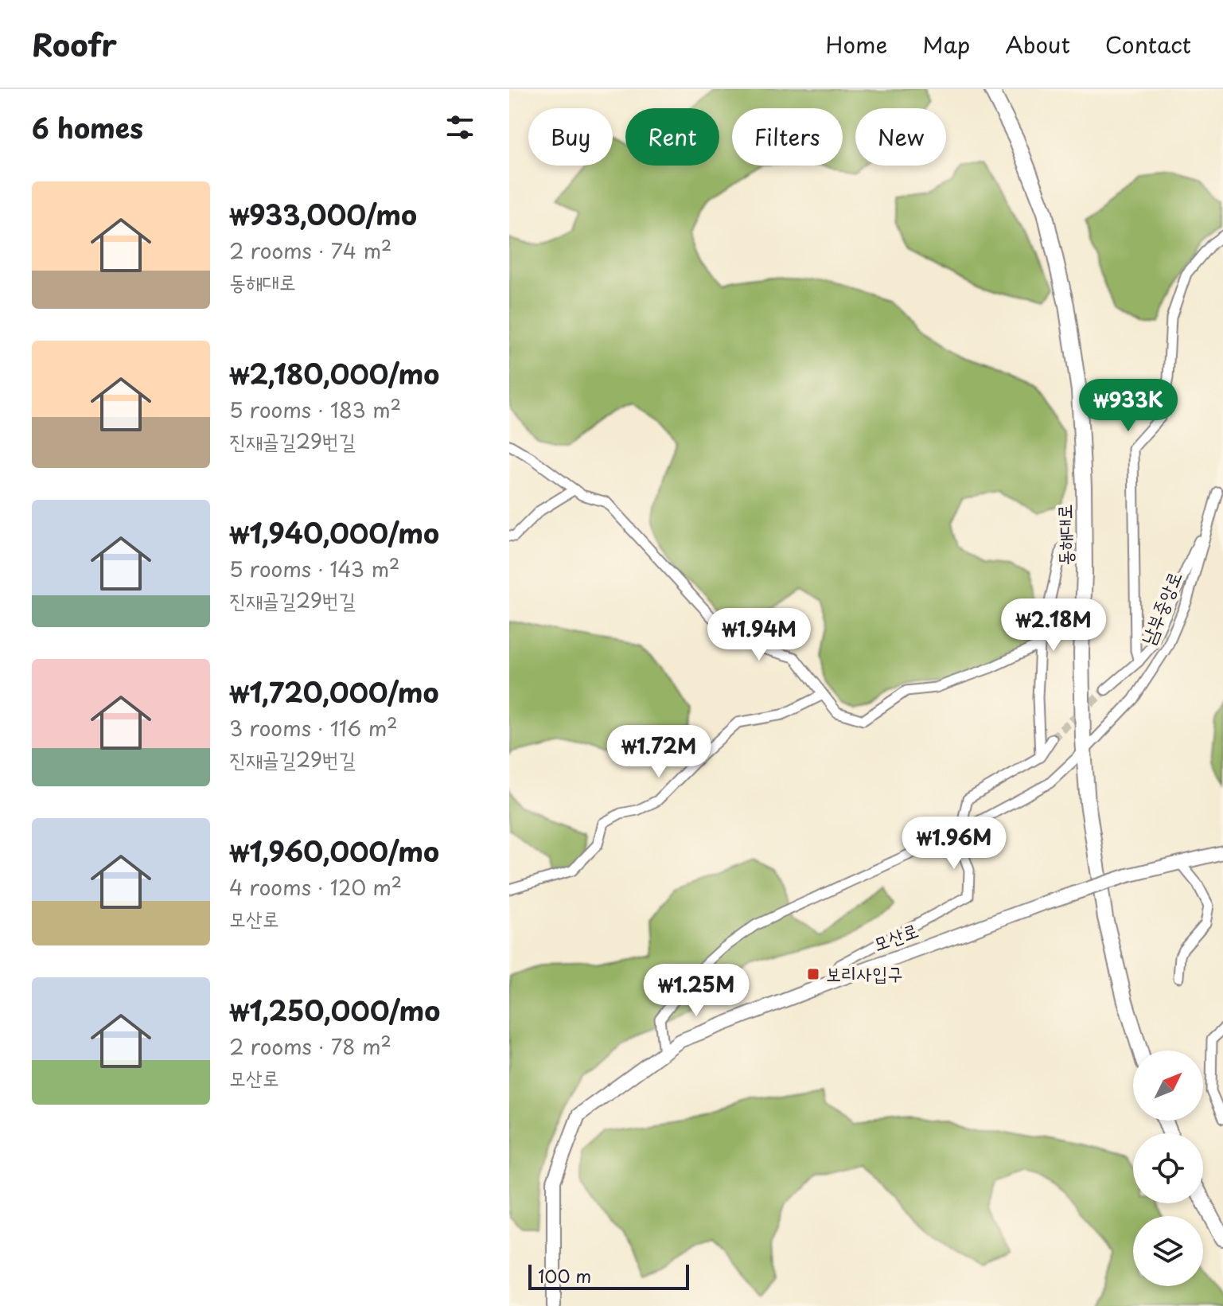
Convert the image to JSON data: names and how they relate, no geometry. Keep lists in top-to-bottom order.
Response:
{
  "streets": {
    "main road": ["동해대로"],
    "street": ["남부중앙로", "모산로"]
  },
  "crossings": [
    ["동해대로", "남부중앙로"],
    ["남부중앙로", "모산로"]
  ],
  "places": {
    "transit": ["보리사입구"]
  },
  "scale_bar": "100 m",
  "north": "top right",
  "page": {
    "header": "Roofr",
    "nav": [
      "Home",
      "Map",
      "About",
      "Contact"
    ],
    "heading": "6 homes",
    "chip": [
      "Buy",
      "Rent",
      "Filters",
      "New"
    ],
    "list": [
      {
        "name": "₩933,000/mo",
        "note": "2 rooms · 74 m² · 동해대로"
      },
      {
        "name": "₩2,180,000/mo",
        "note": "5 rooms · 183 m² · 진재골길29번길"
      },
      {
        "name": "₩1,940,000/mo",
        "note": "5 rooms · 143 m² · 진재골길29번길"
      },
      {
        "name": "₩1,720,000/mo",
        "note": "3 rooms · 116 m² · 진재골길29번길"
      },
      {
        "name": "₩1,960,000/mo",
        "note": "4 rooms · 120 m² · 모산로"
      },
      {
        "name": "₩1,250,000/mo",
        "note": "2 rooms · 78 m² · 모산로"
      }
    ],
    "price": [
      "₩933K",
      "₩2.18M",
      "₩1.94M",
      "₩1.72M",
      "₩1.96M",
      "₩1.25M"
    ],
    "scale": "100 m"
  }
}
